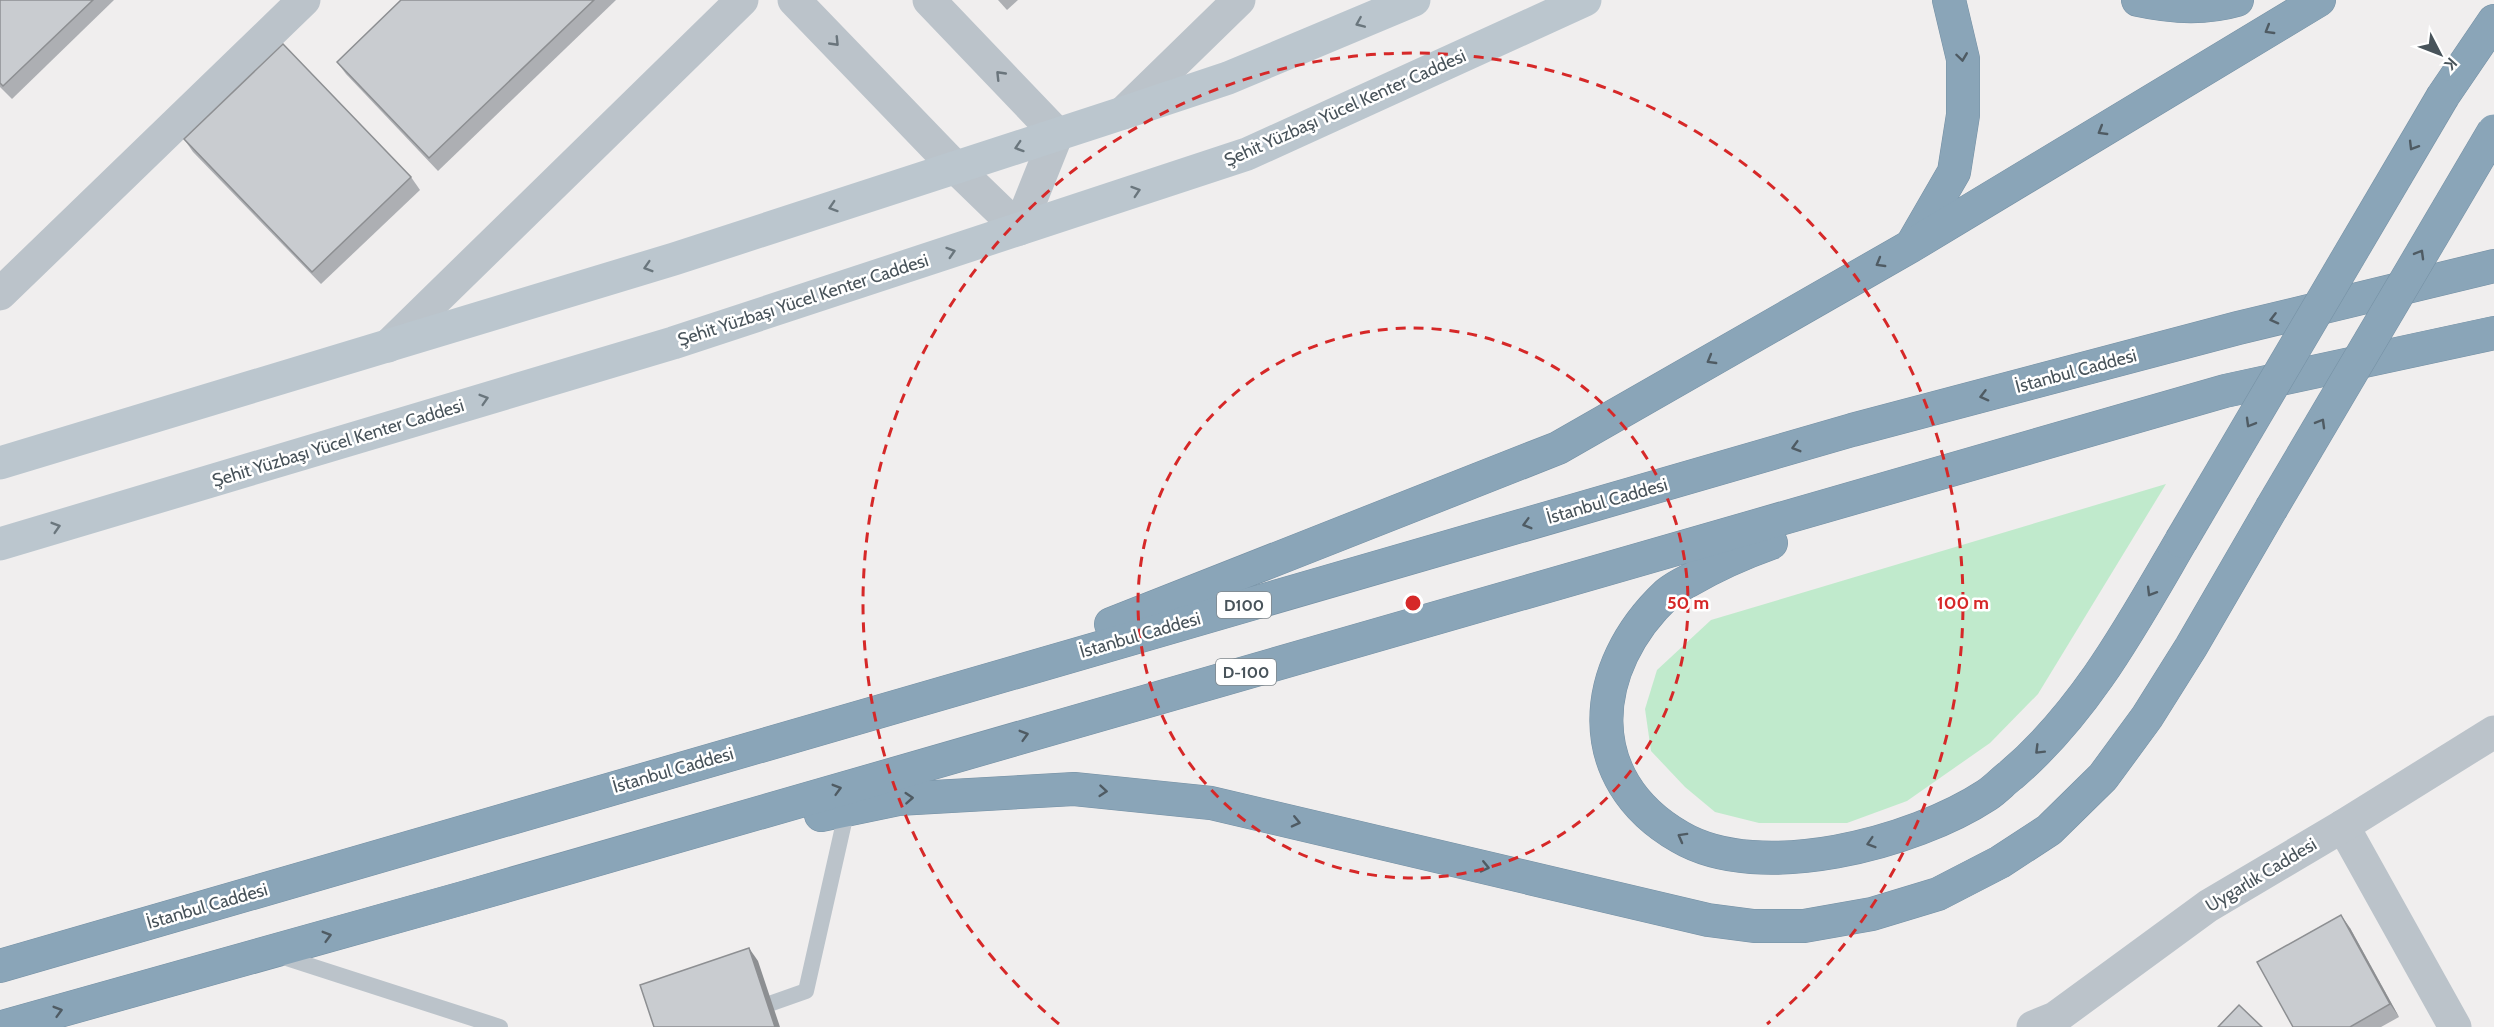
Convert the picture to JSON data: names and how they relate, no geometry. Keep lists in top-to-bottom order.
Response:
{
  "streets": {
    "highway": ["İstanbul Caddesi", "D100", "D-100"],
    "street": ["Şehit Yüzbaşı Yücel Kenter Caddesi", "Uygarlık Caddesi"]
  },
  "north": "bottom right",
  "rings": ["50 m", "100 m"]
}
